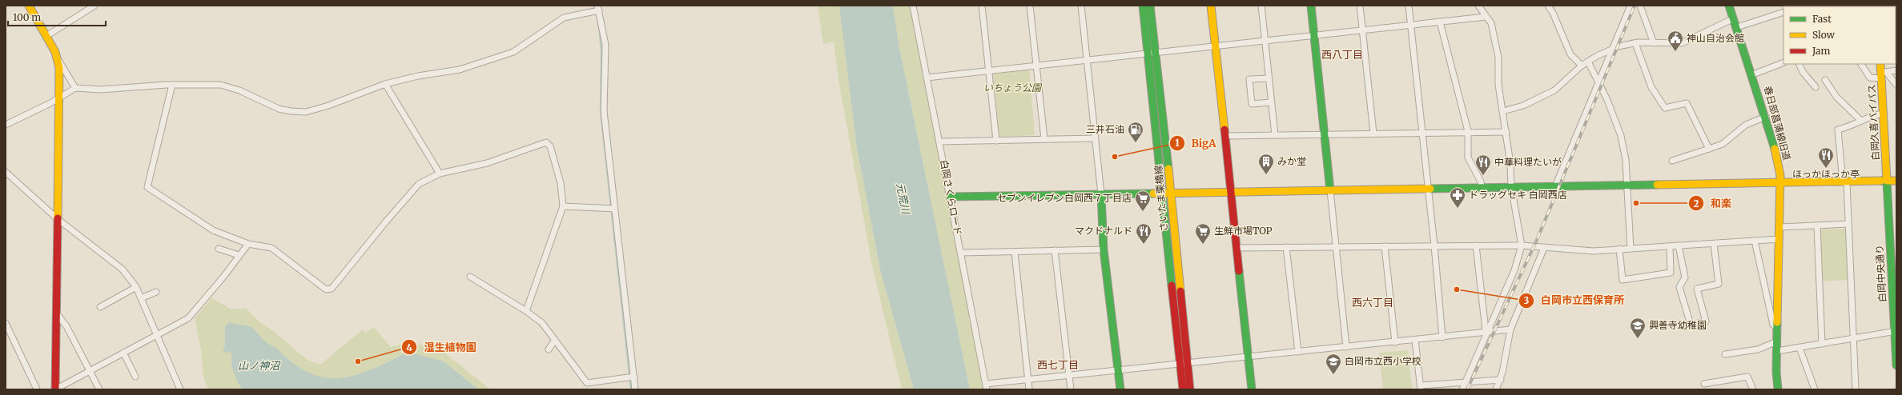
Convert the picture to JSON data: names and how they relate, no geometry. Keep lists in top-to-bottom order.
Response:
{
  "streets": {
    "street": [
      "白岡久喜バイパス",
      "春日部菖蒲線旧道",
      "白岡さくらロード",
      "さいたま栗橋線",
      "白岡中央通り"
    ]
  },
  "crossings": [
    ["白岡久喜バイパス", "白岡中央通り"]
  ],
  "districts": ["西八丁目", "西六丁目", "西七丁目"],
  "water": ["元荒川", "山ノ神沼"],
  "parks": ["いちょう公園"],
  "places": {
    "public building": ["神山自治会館"],
    "fuel station": ["三井石油"],
    "other": [
      "BigA",
      "和楽",
      "白岡市立西保育所",
      "湿生植物園"
    ],
    "restaurant": ["ほっかほっか亭", "中華料理たいが", "マクドナルド"],
    "building": ["みか堂"],
    "pharmacy": ["ドラッグセキ 白岡西店"],
    "supermarket": ["セブンイレブン白岡西７丁目店", "生鮮市場TOP"],
    "school or university": ["興善寺幼稚園", "白岡市立西小学校"]
  },
  "legend": ["Fast", "Slow", "Jam"],
  "scale_bar": "100 m"
}
